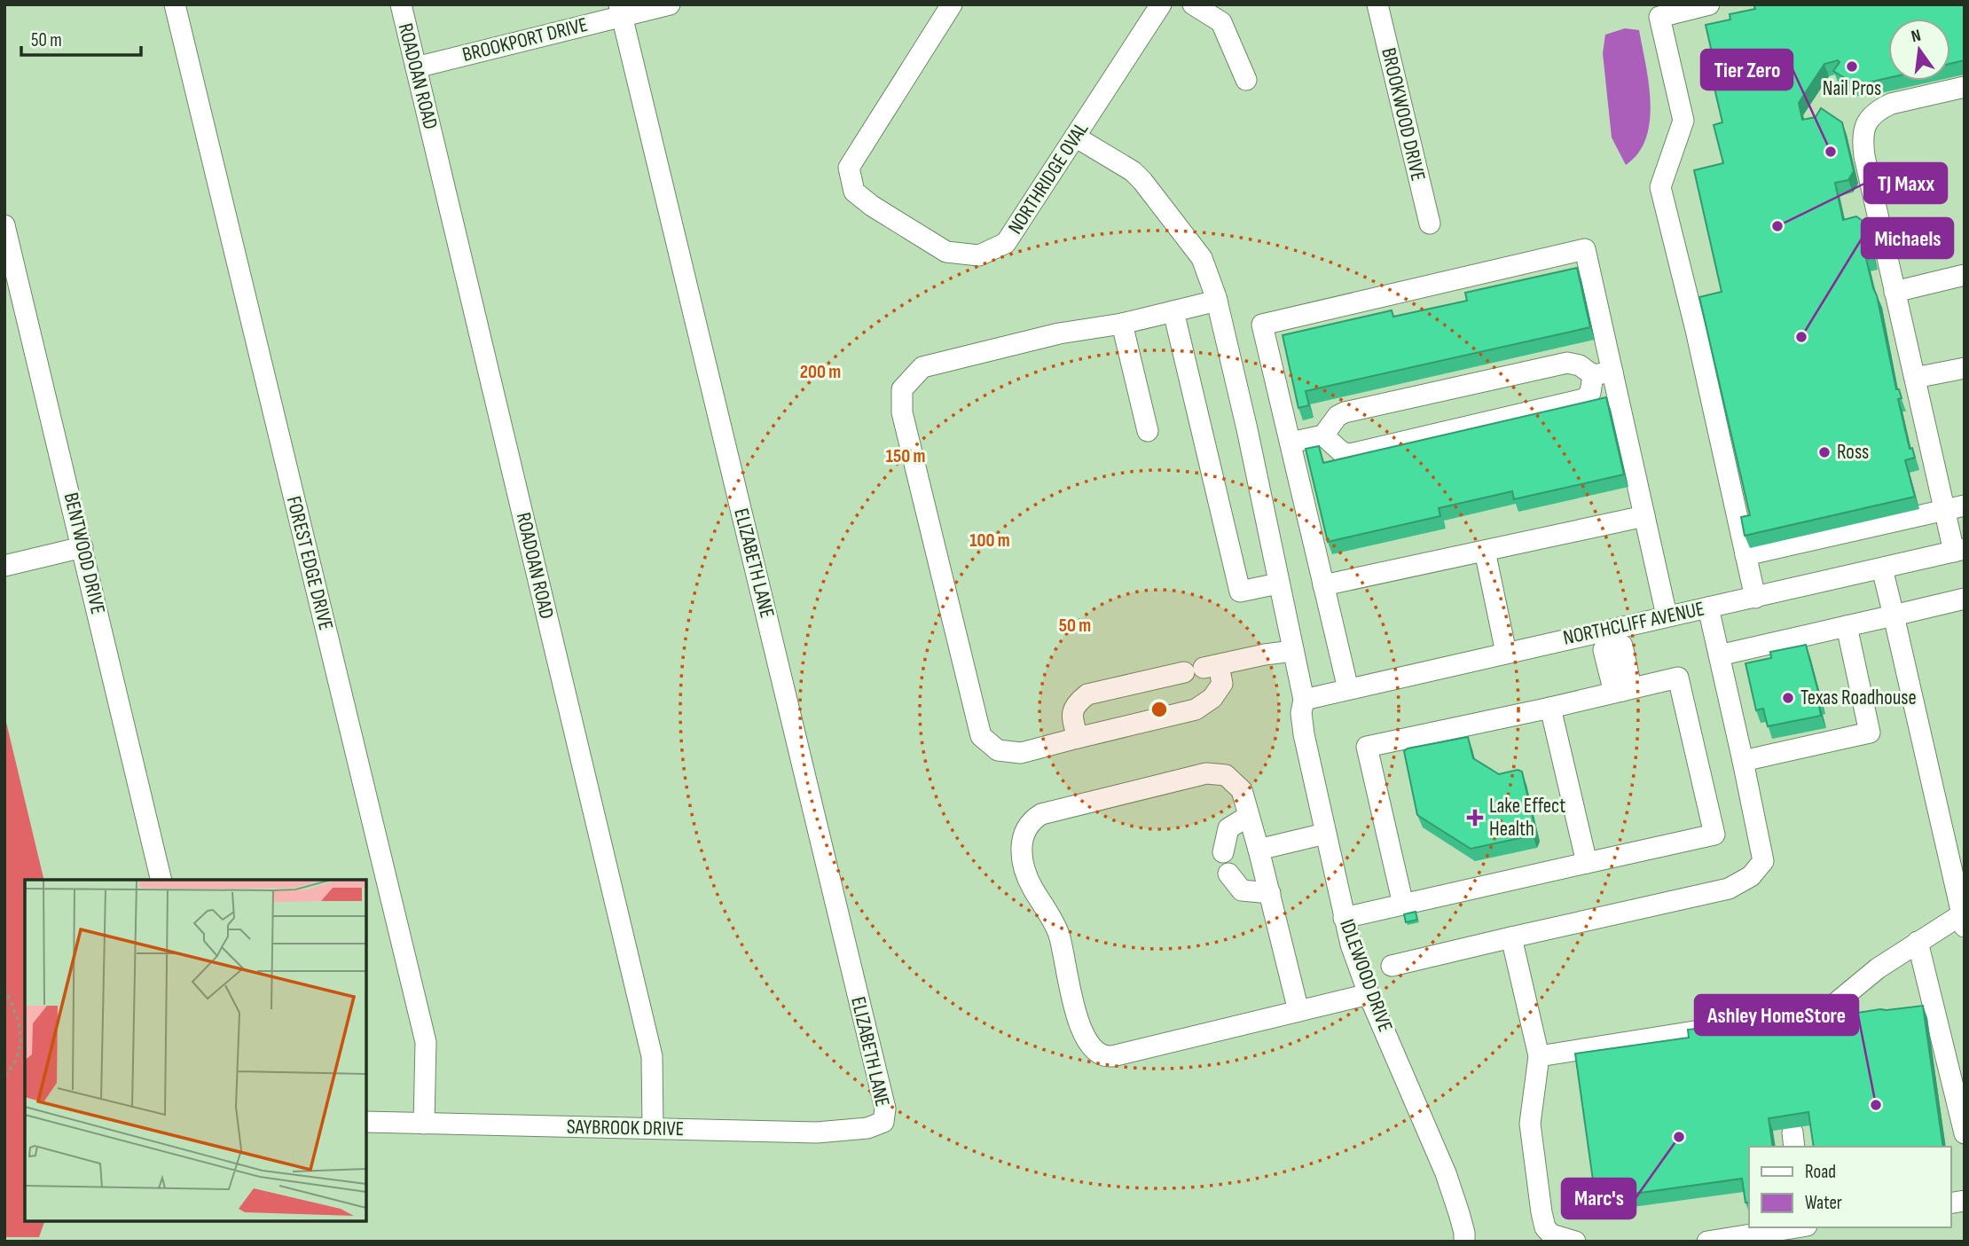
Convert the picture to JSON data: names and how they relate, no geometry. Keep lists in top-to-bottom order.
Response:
{
  "streets": {
    "street": [
      "BROOKPORT DRIVE",
      "ROADOAN ROAD",
      "BROOKWOOD DRIVE",
      "NORTHRIDGE OVAL",
      "BENTWOOD DRIVE",
      "FOREST EDGE DRIVE",
      "ELIZABETH LANE",
      "NORTHCLIFF AVENUE",
      "IDLEWOOD DRIVE",
      "SAYBROOK DRIVE"
    ]
  },
  "crossings": [
    ["BROOKPORT DRIVE", "ROADOAN ROAD"],
    ["BROOKPORT DRIVE", "ELIZABETH LANE"],
    ["ROADOAN ROAD", "SAYBROOK DRIVE"],
    ["NORTHRIDGE OVAL", "IDLEWOOD DRIVE"],
    ["FOREST EDGE DRIVE", "SAYBROOK DRIVE"],
    ["ELIZABETH LANE", "SAYBROOK DRIVE"],
    ["NORTHCLIFF AVENUE", "IDLEWOOD DRIVE"]
  ],
  "places": {
    "other": [
      "Nail Pros",
      "Tier Zero",
      "TJ Maxx",
      "Michaels",
      "Ross",
      "Texas Roadhouse",
      "Ashley HomeStore",
      "Marc's"
    ],
    "health": ["Lake Effect Health"]
  },
  "legend": ["Road", "Water"],
  "scale_bar": "50 m",
  "north": "top",
  "rings": [
    "200 m",
    "150 m",
    "100 m",
    "50 m"
  ]
}
